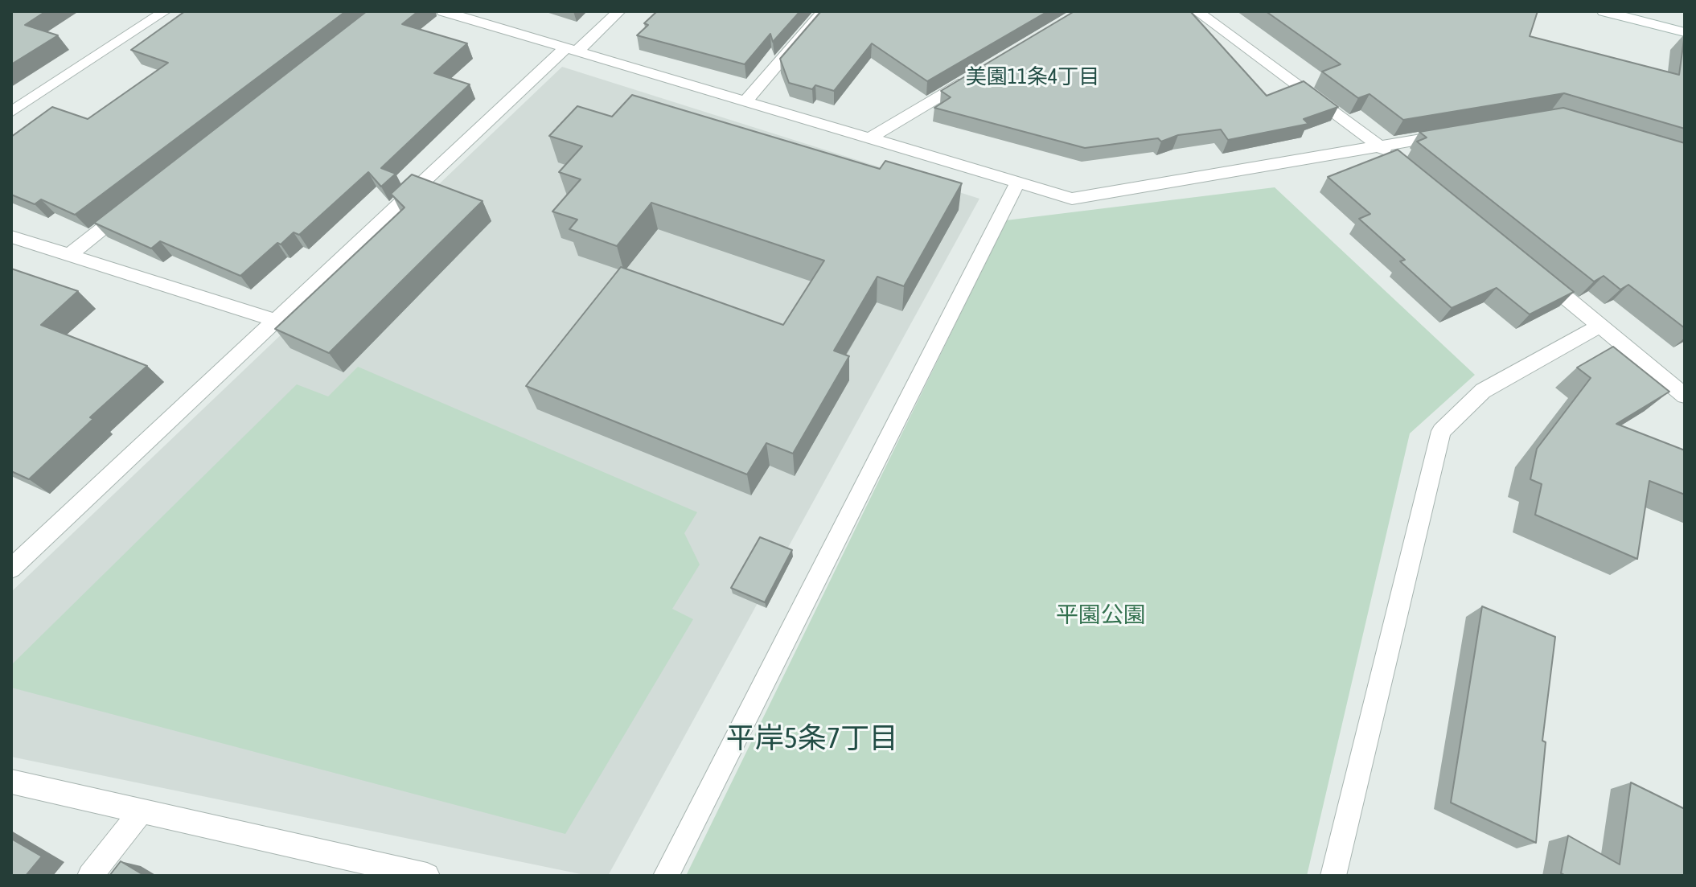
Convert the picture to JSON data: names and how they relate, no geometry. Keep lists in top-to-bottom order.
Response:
{
  "districts": ["美園11条4丁目", "平岸5条7丁目"],
  "parks": ["平園公園"]
}
